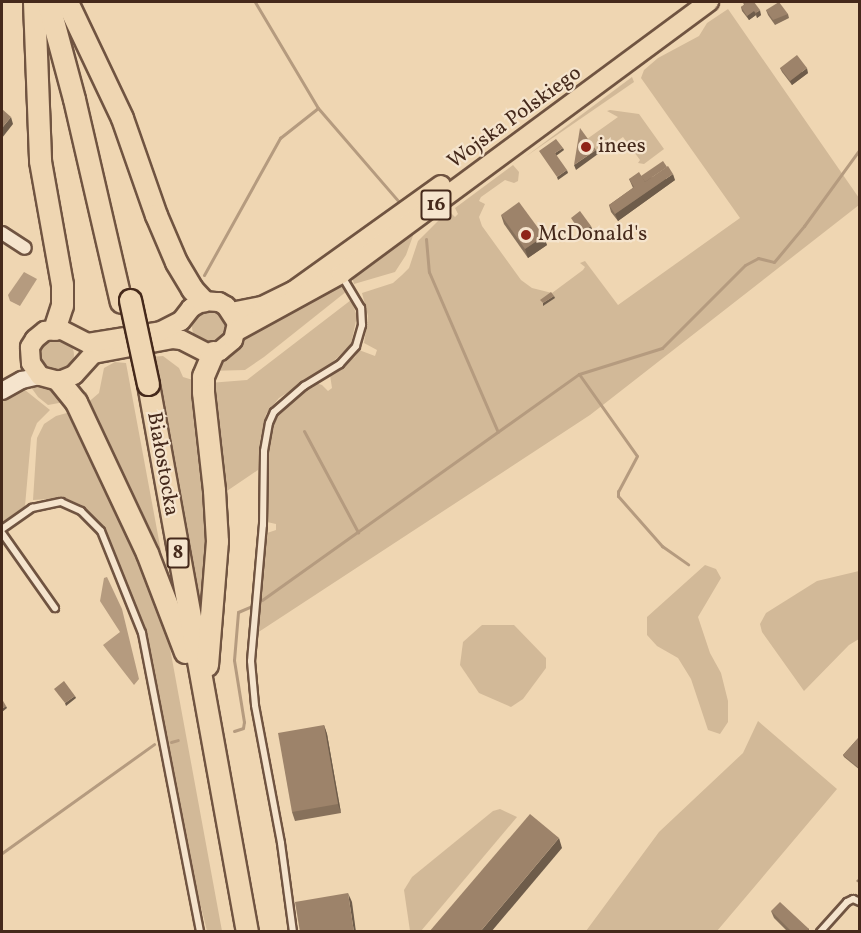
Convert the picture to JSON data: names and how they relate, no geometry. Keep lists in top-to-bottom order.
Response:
{
  "streets": {
    "highway": ["Białostocka", "8"],
    "main road": ["Wojska Polskiego", "16"]
  },
  "crossings": [
    ["Wojska Polskiego", "16"]
  ],
  "places": ["inees", "McDonald's"]
}
